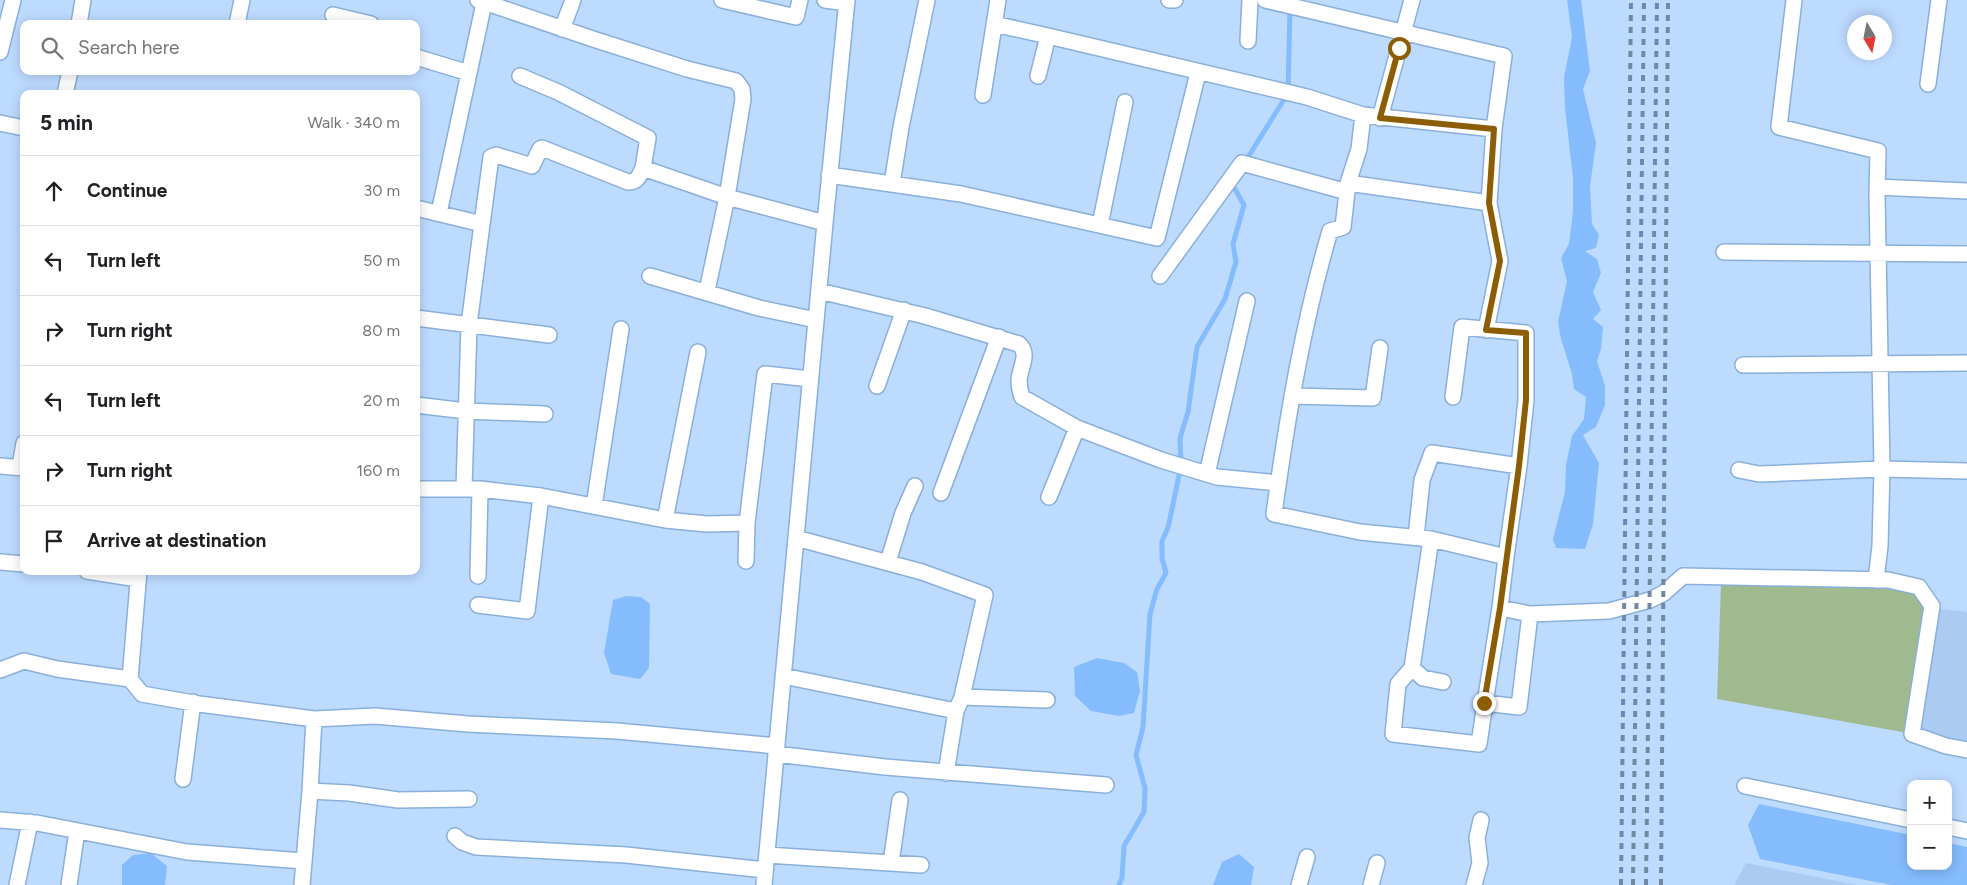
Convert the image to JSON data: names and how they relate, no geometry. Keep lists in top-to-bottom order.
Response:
{
  "north": "bottom",
  "page": {
    "search": "Search here",
    "heading": ["5 min", "Walk · 340 m"],
    "list": [
      ["Continue", "30 m"],
      ["Turn left", "50 m"],
      ["Turn right", "80 m"],
      ["Turn left", "20 m"],
      ["Turn right", "160 m"],
      "Arrive at destination"
    ],
    "map_buttons": ["+", "−"]
  }
}
